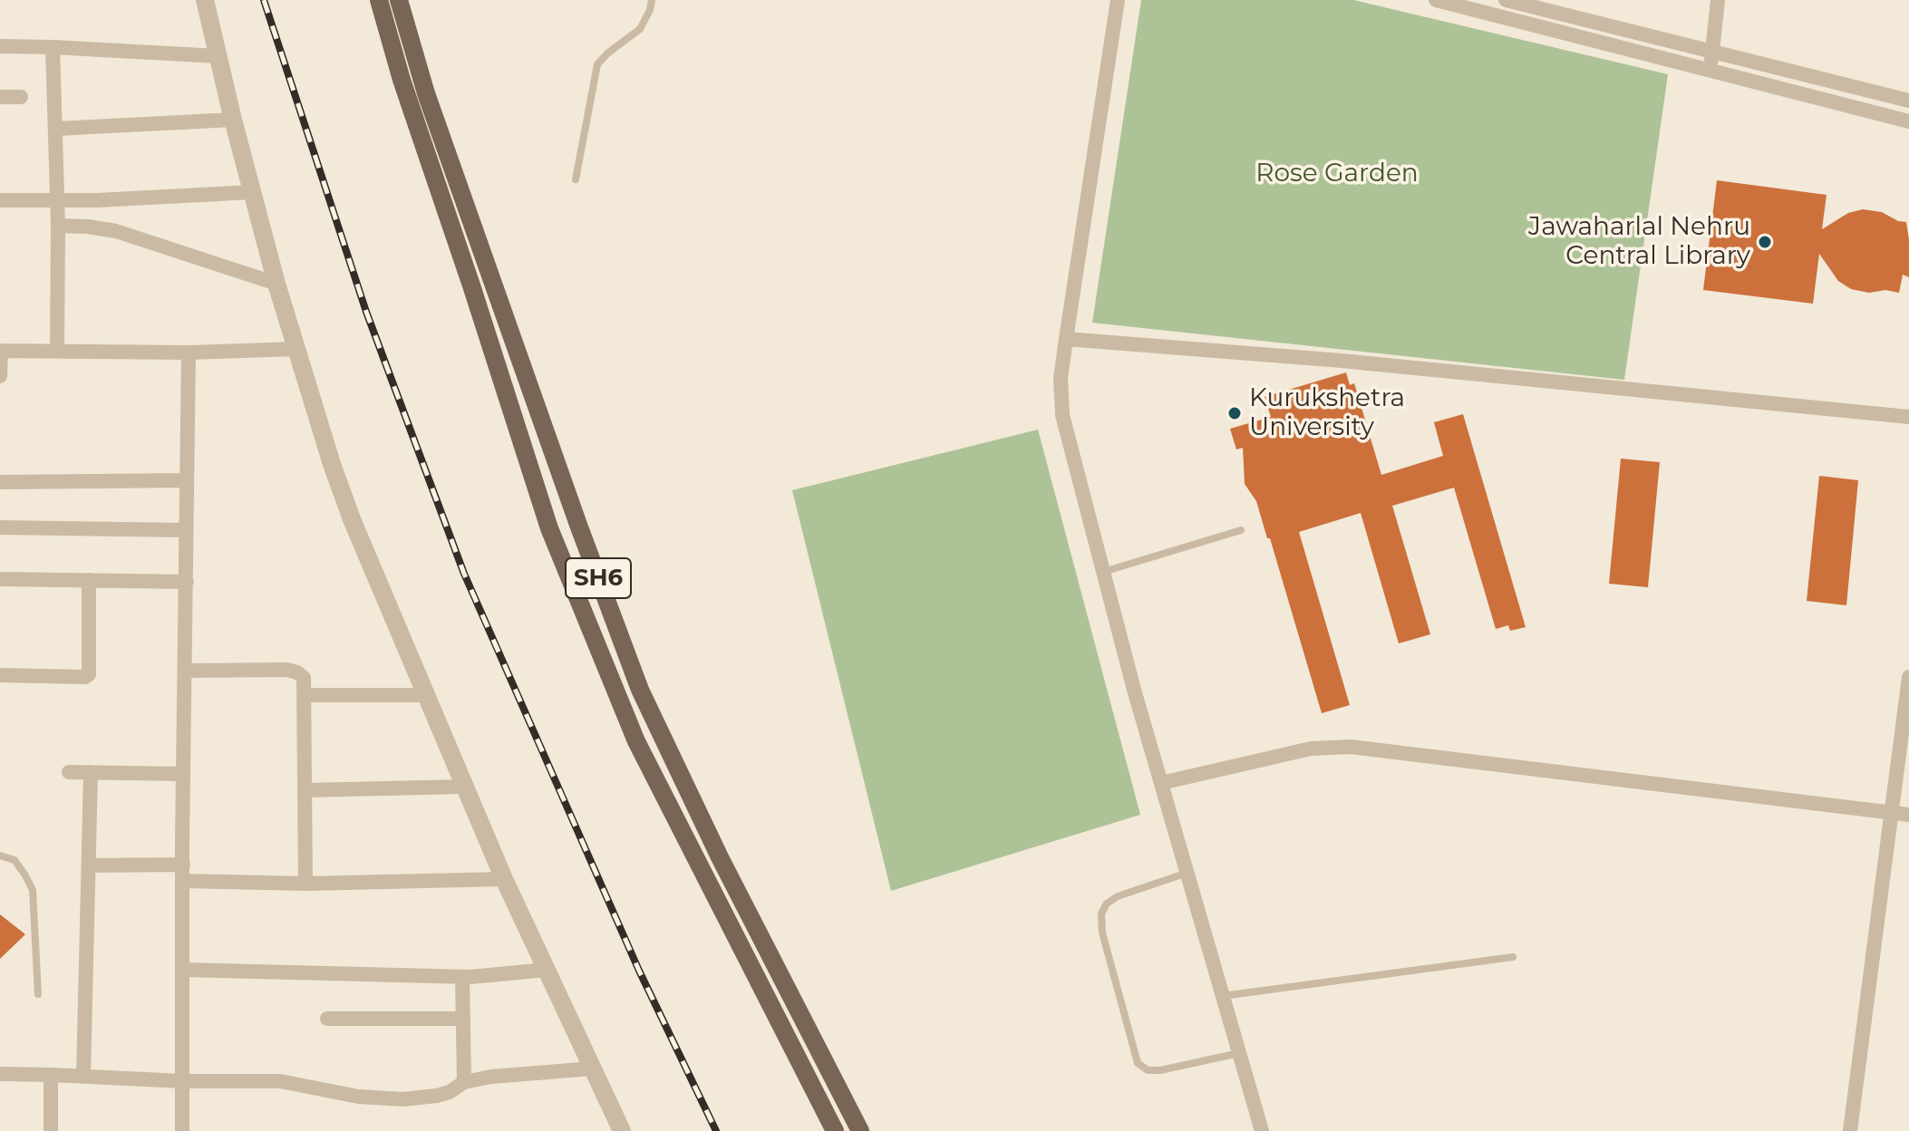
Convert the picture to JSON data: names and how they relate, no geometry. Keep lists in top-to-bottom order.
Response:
{
  "streets": {
    "main road": ["SH6"]
  },
  "parks": ["Rose Garden"],
  "places": ["Jawaharlal Nehru Central Library", "Kurukshetra University"]
}
